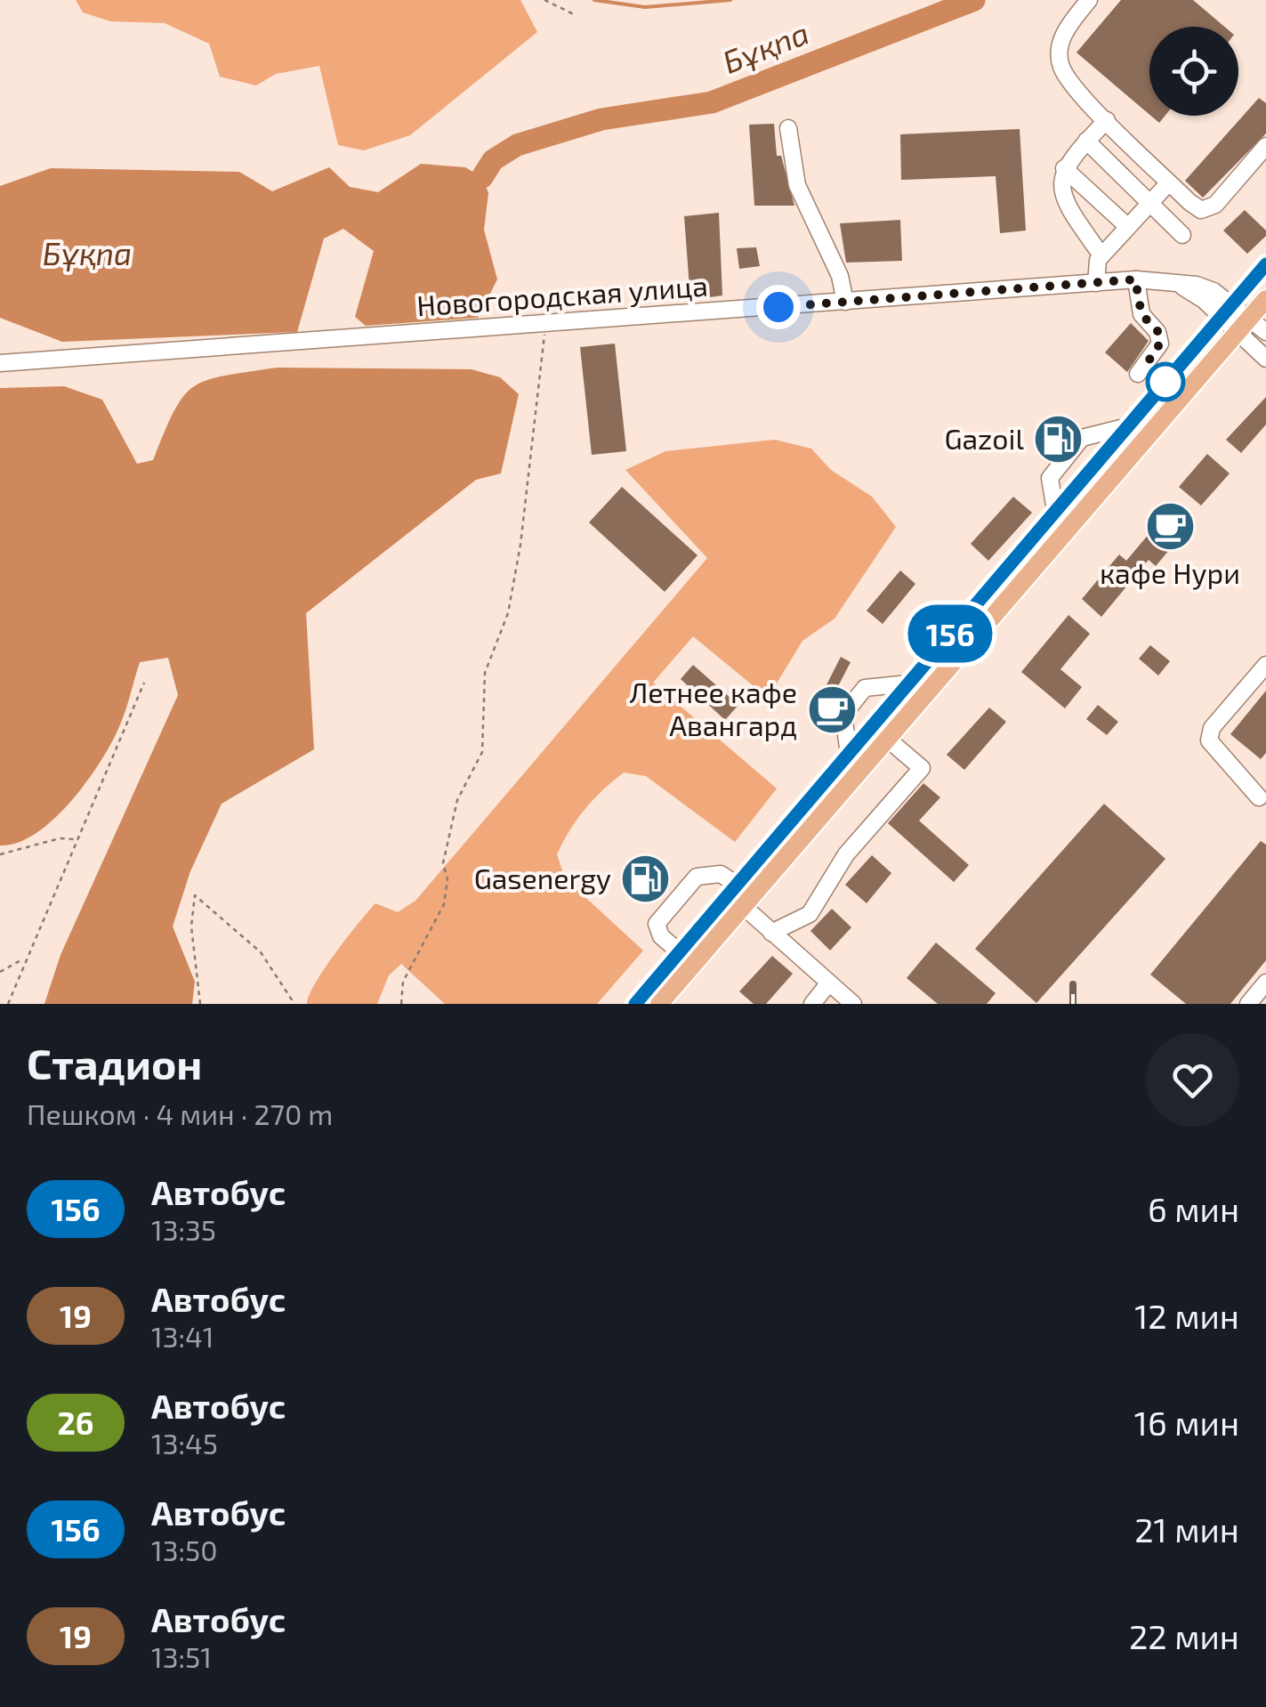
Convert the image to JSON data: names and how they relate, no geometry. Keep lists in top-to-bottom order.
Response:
{
  "streets": {
    "street": ["Новогородская улица"]
  },
  "water": ["Бұқпа"],
  "places": {
    "fuel station": ["Gazoil", "Gasenergy"],
    "cafe": ["кафе Нури", "Летнее кафе Авангард"]
  },
  "lines": ["bus line 156"],
  "page": {
    "on_map": "156",
    "heading": ["Стадион", "Пешком · 4 мин · 270 m"],
    "list": [
      {
        "mark": "156",
        "name": "Автобус",
        "note": "13:35",
        "value": "6 мин"
      },
      {
        "mark": "19",
        "name": "Автобус",
        "note": "13:41",
        "value": "12 мин"
      },
      {
        "mark": "26",
        "name": "Автобус",
        "note": "13:45",
        "value": "16 мин"
      },
      {
        "mark": "156",
        "name": "Автобус",
        "note": "13:50",
        "value": "21 мин"
      },
      {
        "mark": "19",
        "name": "Автобус",
        "note": "13:51",
        "value": "22 мин"
      }
    ]
  }
}
